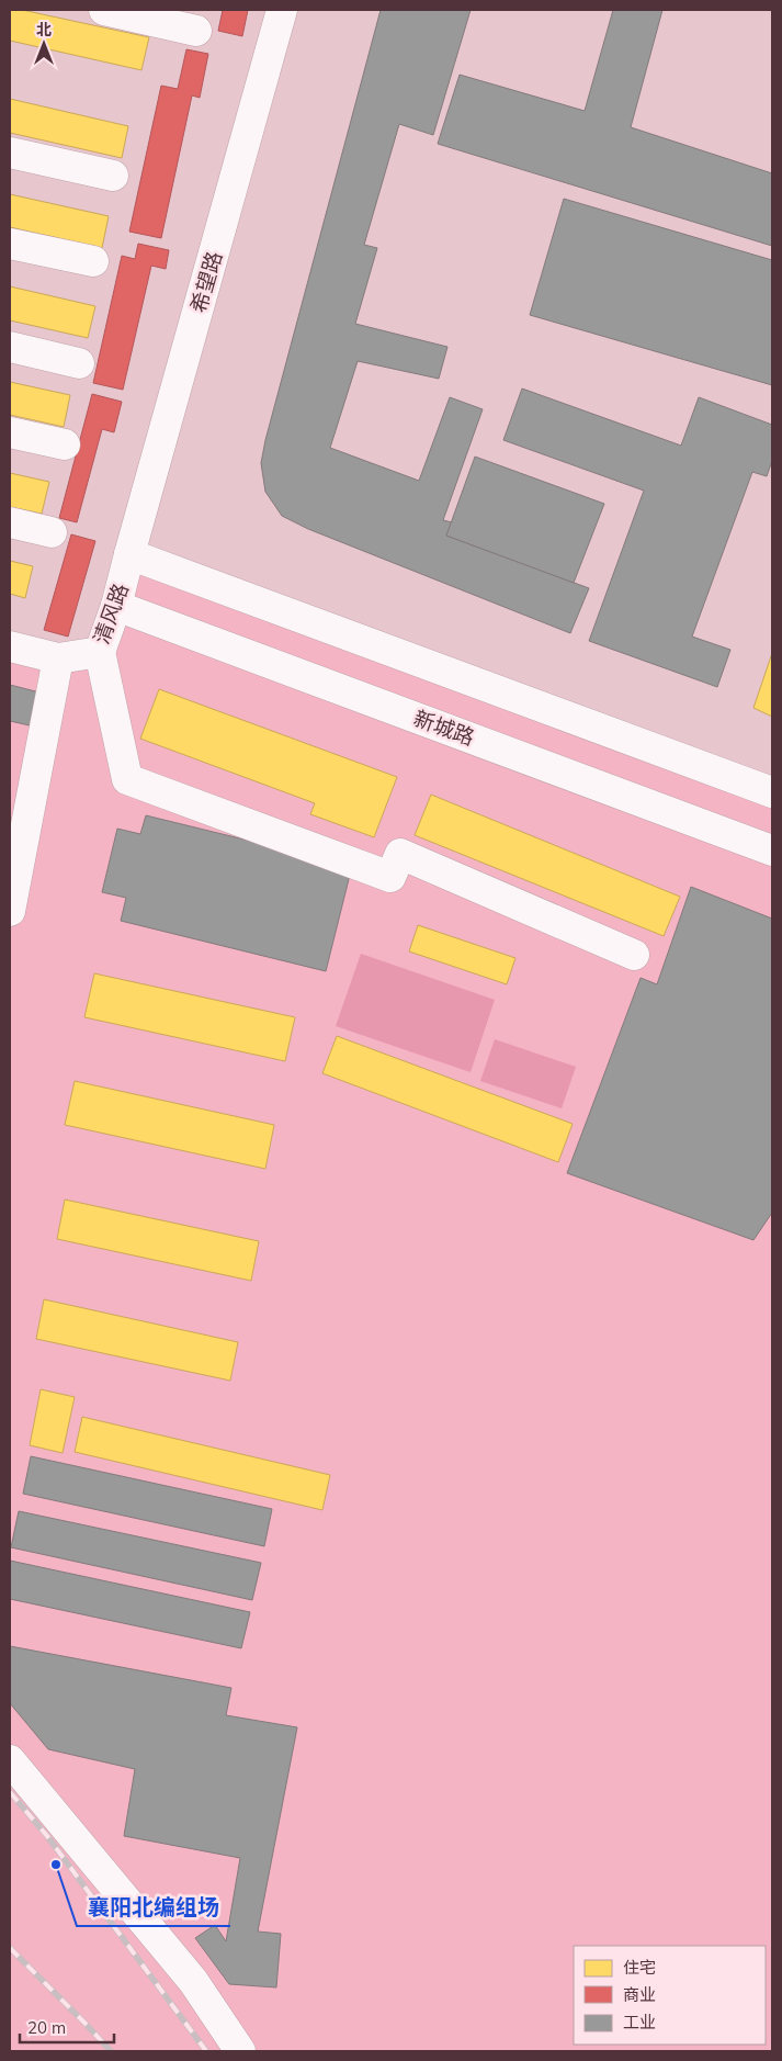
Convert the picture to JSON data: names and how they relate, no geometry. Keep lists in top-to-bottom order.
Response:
{
  "streets": {
    "main road": ["希望路", "清风路", "新城路"]
  },
  "crossings": [
    ["希望路", "清风路"],
    ["清风路", "新城路"]
  ],
  "places": ["襄阳北编组场"],
  "legend": ["住宅", "商业", "工业"],
  "scale_bar": "20 m",
  "north": "top"
}
